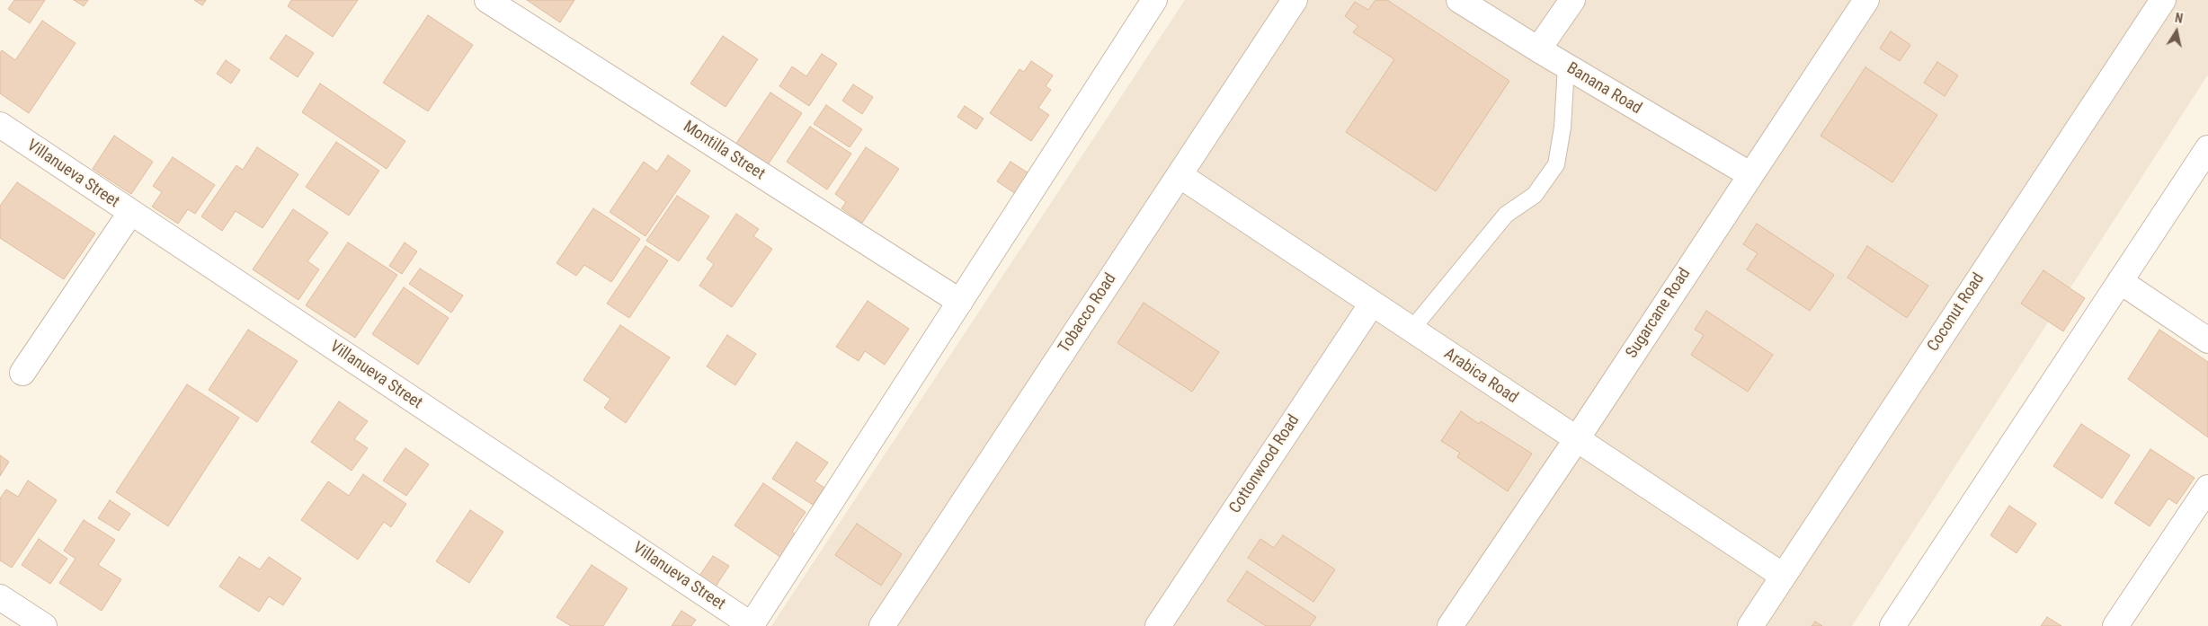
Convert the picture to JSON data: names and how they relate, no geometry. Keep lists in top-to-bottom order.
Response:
{
  "streets": {
    "street": [
      "Banana Road",
      "Montilla Street",
      "Villanueva Street",
      "Coconut Road",
      "Tobacco Road",
      "Sugarcane Road",
      "Arabica Road",
      "Cottonwood Road"
    ]
  },
  "crossings": [
    ["Banana Road", "Sugarcane Road"],
    ["Coconut Road", "Arabica Road"],
    ["Tobacco Road", "Arabica Road"],
    ["Sugarcane Road", "Arabica Road"],
    ["Arabica Road", "Cottonwood Road"]
  ],
  "north": "top"
}
